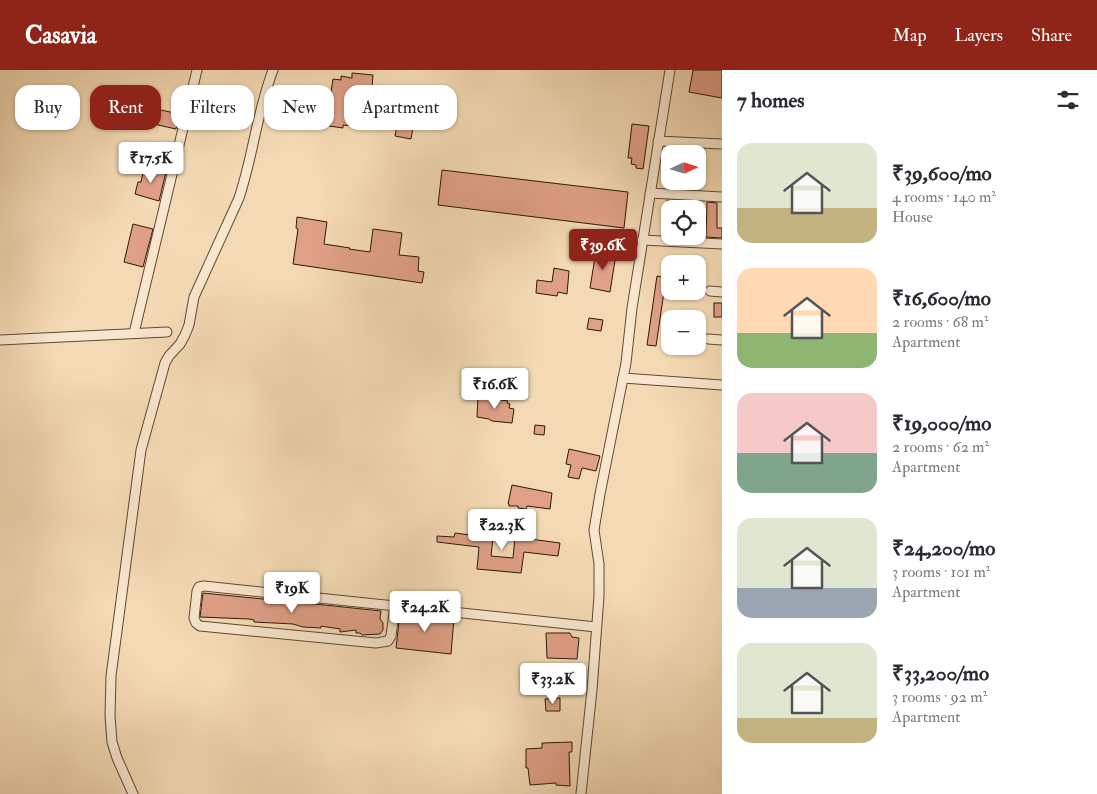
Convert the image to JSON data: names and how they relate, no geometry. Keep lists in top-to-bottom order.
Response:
{
  "north": "right",
  "page": {
    "header": "Casavia",
    "nav": ["Map", "Layers", "Share"],
    "heading": "7 homes",
    "chip": [
      "Buy",
      "Rent",
      "Filters",
      "New",
      "Apartment"
    ],
    "list": [
      {
        "name": "₹39,600/mo",
        "note": "4 rooms · 140 m² · House"
      },
      {
        "name": "₹16,600/mo",
        "note": "2 rooms · 68 m² · Apartment"
      },
      {
        "name": "₹19,000/mo",
        "note": "2 rooms · 62 m² · Apartment"
      },
      {
        "name": "₹24,200/mo",
        "note": "3 rooms · 101 m² · Apartment"
      },
      {
        "name": "₹33,200/mo",
        "note": "3 rooms · 92 m² · Apartment"
      }
    ],
    "price": [
      "₹17.5K",
      "₹39.6K",
      "₹16.6K",
      "₹22.3K",
      "₹19K",
      "₹24.2K",
      "₹33.2K"
    ],
    "map_buttons": ["+", "−"]
  }
}
